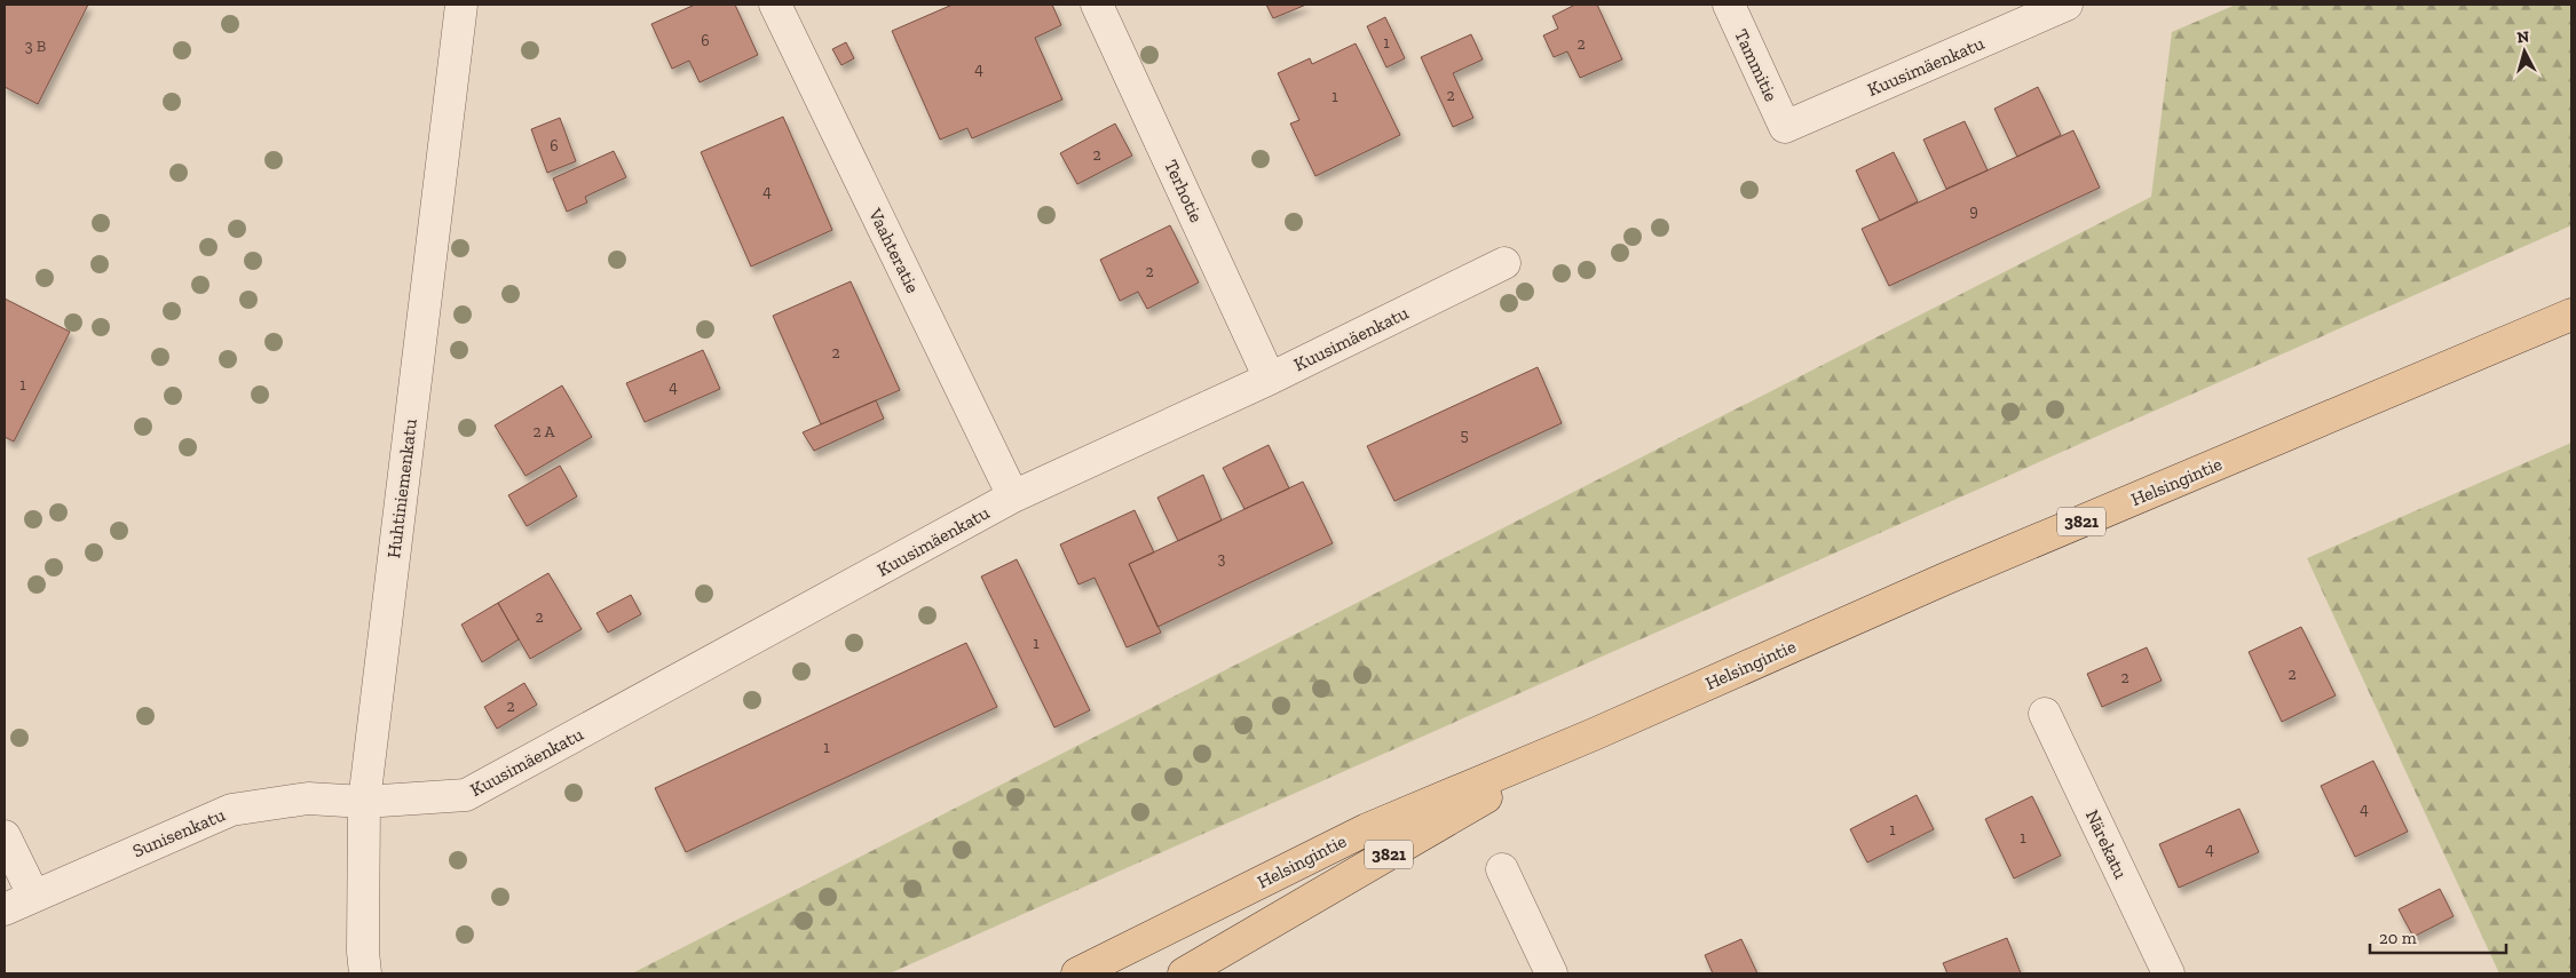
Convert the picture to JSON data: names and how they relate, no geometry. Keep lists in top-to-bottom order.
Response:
{
  "streets": {
    "main road": ["Helsingintie", "3821"],
    "street": [
      "Tammitie",
      "Kuusimäenkatu",
      "Terhotie",
      "Vaahteratie",
      "Huhtiniemenkatu",
      "Sunisenkatu",
      "Närekatu"
    ]
  },
  "crossings": [
    ["Tammitie", "Kuusimäenkatu"],
    ["Kuusimäenkatu", "Terhotie"],
    ["Kuusimäenkatu", "Vaahteratie"],
    ["Kuusimäenkatu", "Huhtiniemenkatu"],
    ["Kuusimäenkatu", "Sunisenkatu"],
    ["Huhtiniemenkatu", "Sunisenkatu"]
  ],
  "house_numbers": [
    "6",
    "1",
    "2",
    "3 B",
    "4",
    "2",
    "1",
    "6",
    "2",
    "4",
    "9",
    "2",
    "2",
    "1",
    "4",
    "2 A",
    "5",
    "3",
    "2",
    "1",
    "2",
    "2",
    "2",
    "1",
    "4",
    "1",
    "1",
    "4"
  ],
  "scale_bar": "20 m",
  "north": "top"
}
